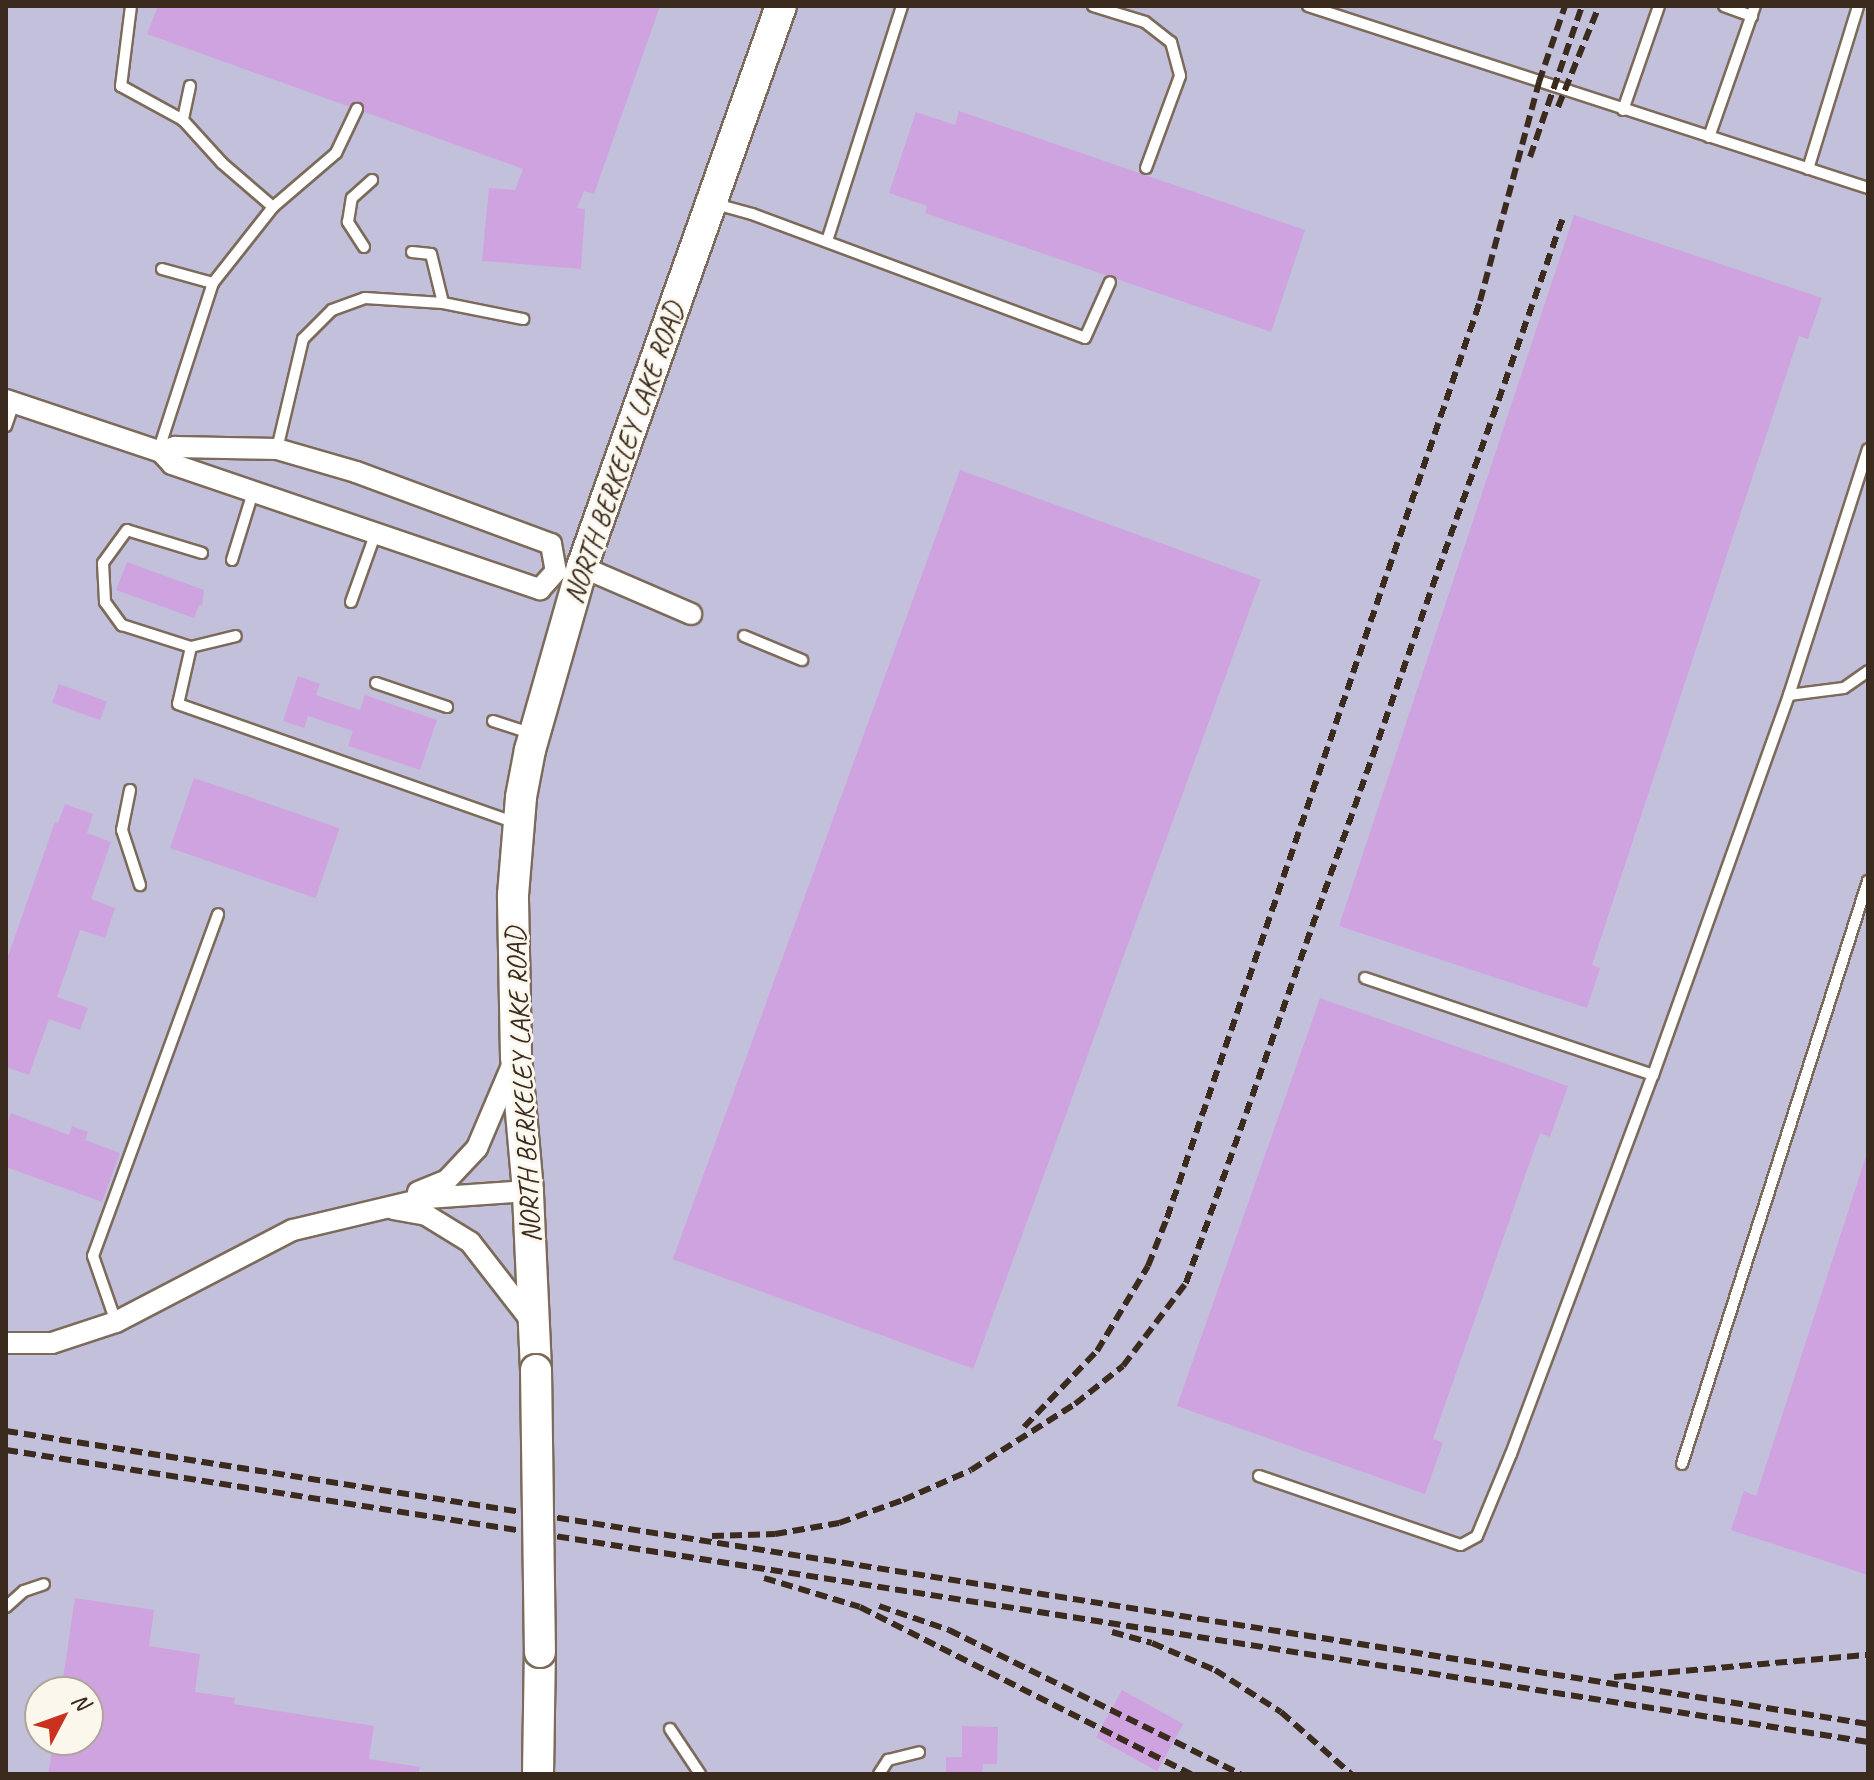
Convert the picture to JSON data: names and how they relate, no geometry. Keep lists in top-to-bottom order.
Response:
{
  "streets": {
    "street": ["NORTH BERKELEY LAKE ROAD"]
  },
  "north": "top right"
}
